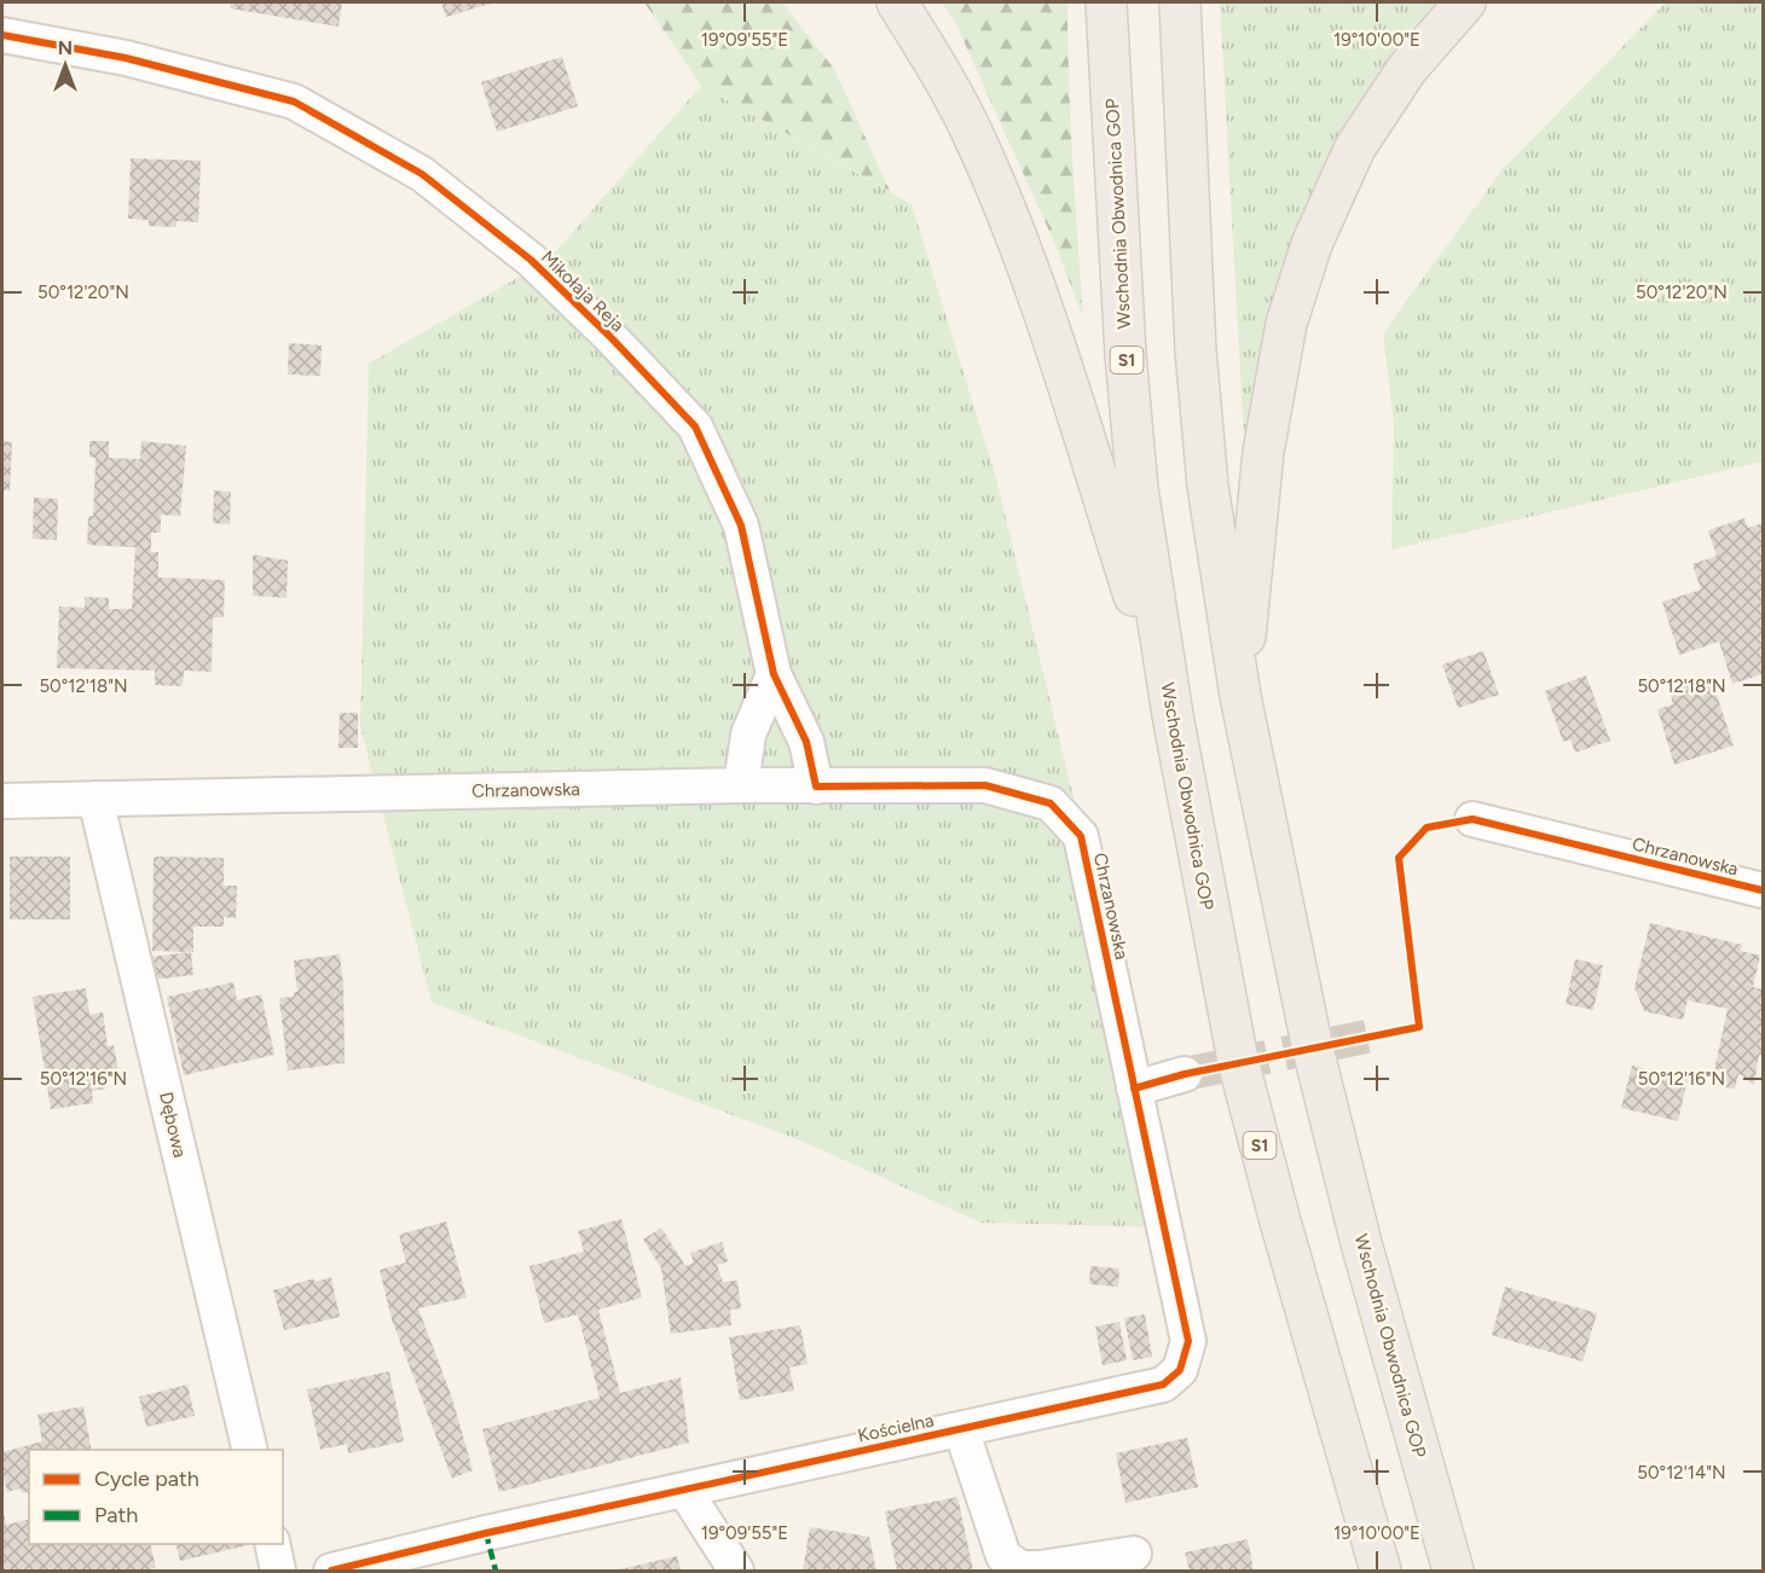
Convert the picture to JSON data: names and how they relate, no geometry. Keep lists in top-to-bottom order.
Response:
{
  "streets": {
    "highway": ["Wschodnia Obwodnica GOP", "S1"],
    "street": [
      "Mikołaja Reja",
      "Chrzanowska",
      "Dębowa",
      "Kościelna"
    ]
  },
  "crossings": [
    ["Mikołaja Reja", "Chrzanowska"],
    ["Chrzanowska", "Dębowa"],
    ["Chrzanowska", "Kościelna"]
  ],
  "legend": ["Cycle path", "Path"],
  "north": "top",
  "coordinates": [
    "19°09'55\"E",
    "19°10'00\"E",
    "50°12'20\"N",
    "50°12'18\"N",
    "50°12'16\"N",
    "50°12'14\"N"
  ]
}
